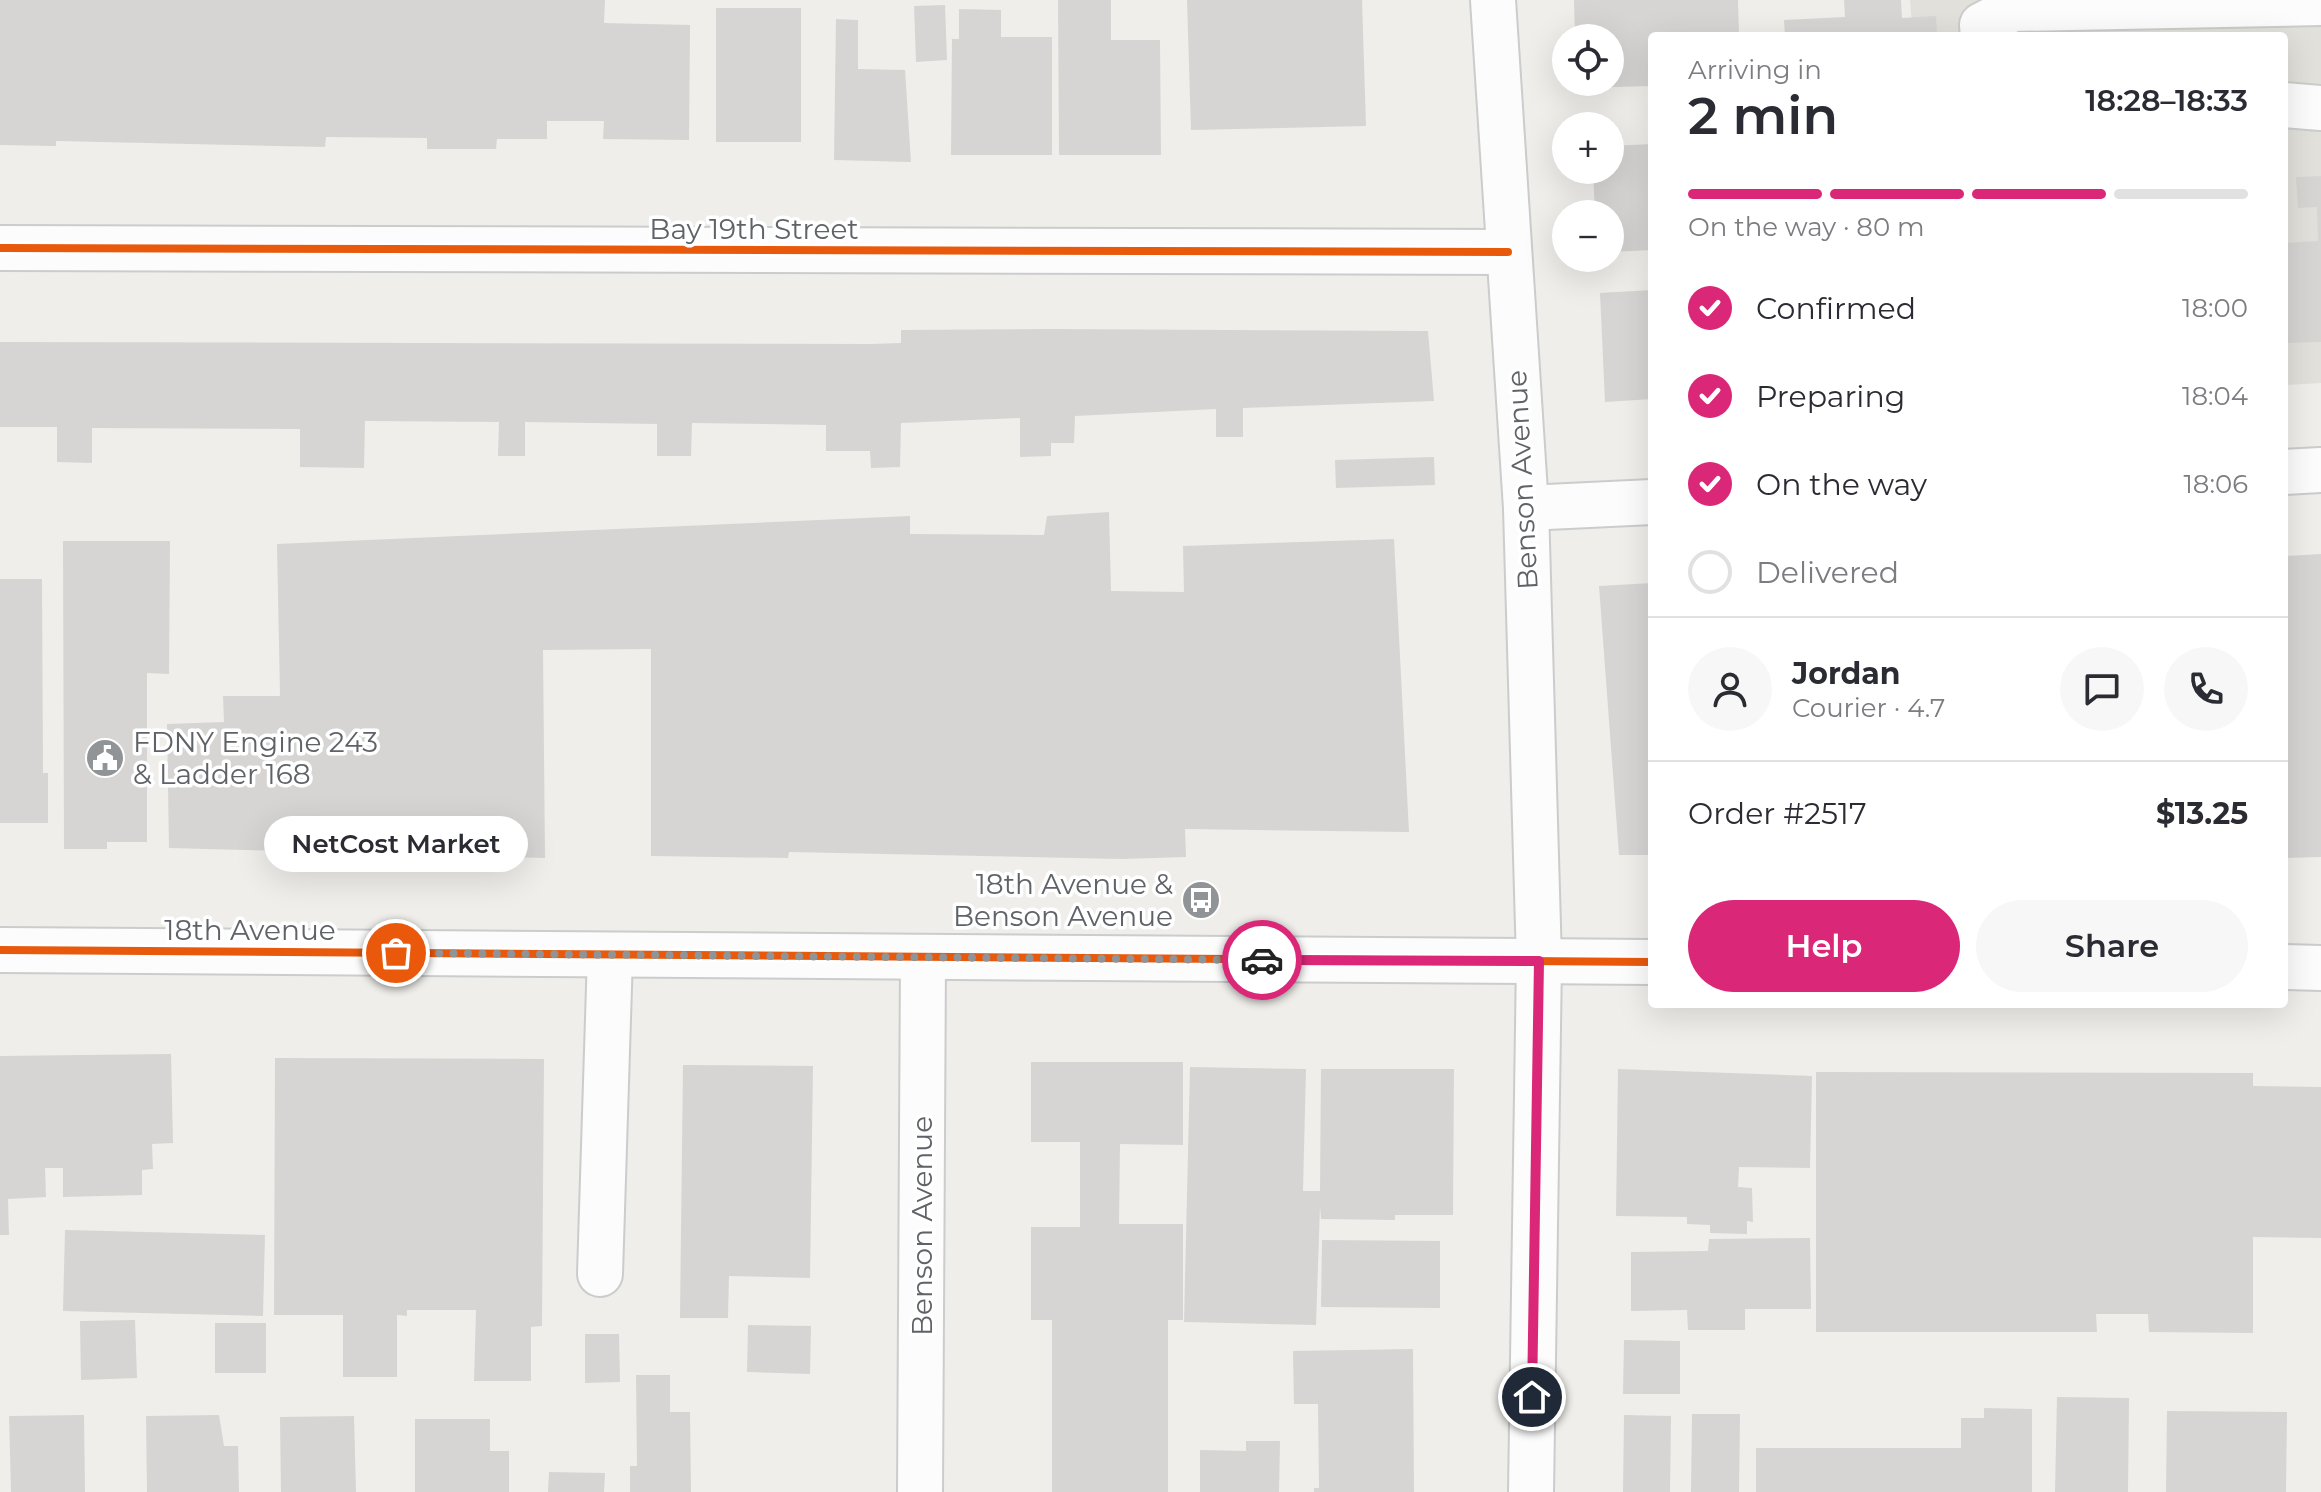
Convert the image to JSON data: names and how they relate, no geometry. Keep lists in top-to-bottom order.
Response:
{
  "streets": {
    "street": ["Bay 19th Street", "Benson Avenue", "18th Avenue"]
  },
  "crossings": [
    ["Bay 19th Street", "Benson Avenue"],
    ["Benson Avenue", "18th Avenue"]
  ],
  "places": {
    "public building": ["FDNY Engine 243 & Ladder 168"],
    "bus stop": ["18th Avenue & Benson Avenue"],
    "other": ["NetCost Market"]
  },
  "page": {
    "map_buttons": ["+", "−"],
    "heading": ["2 min", "Arriving in", "18:28–18:33"],
    "panel": [
      "Jordan",
      "Courier · 4.7",
      "Order #2517",
      "$13.25"
    ],
    "bar": "On the way · 80 m",
    "list": [
      ["Confirmed", "18:00"],
      ["Preparing", "18:04"],
      ["On the way", "18:06"],
      "Delivered"
    ],
    "bubble": "NetCost Market",
    "buttons": ["Help", "Share"]
  }
}
